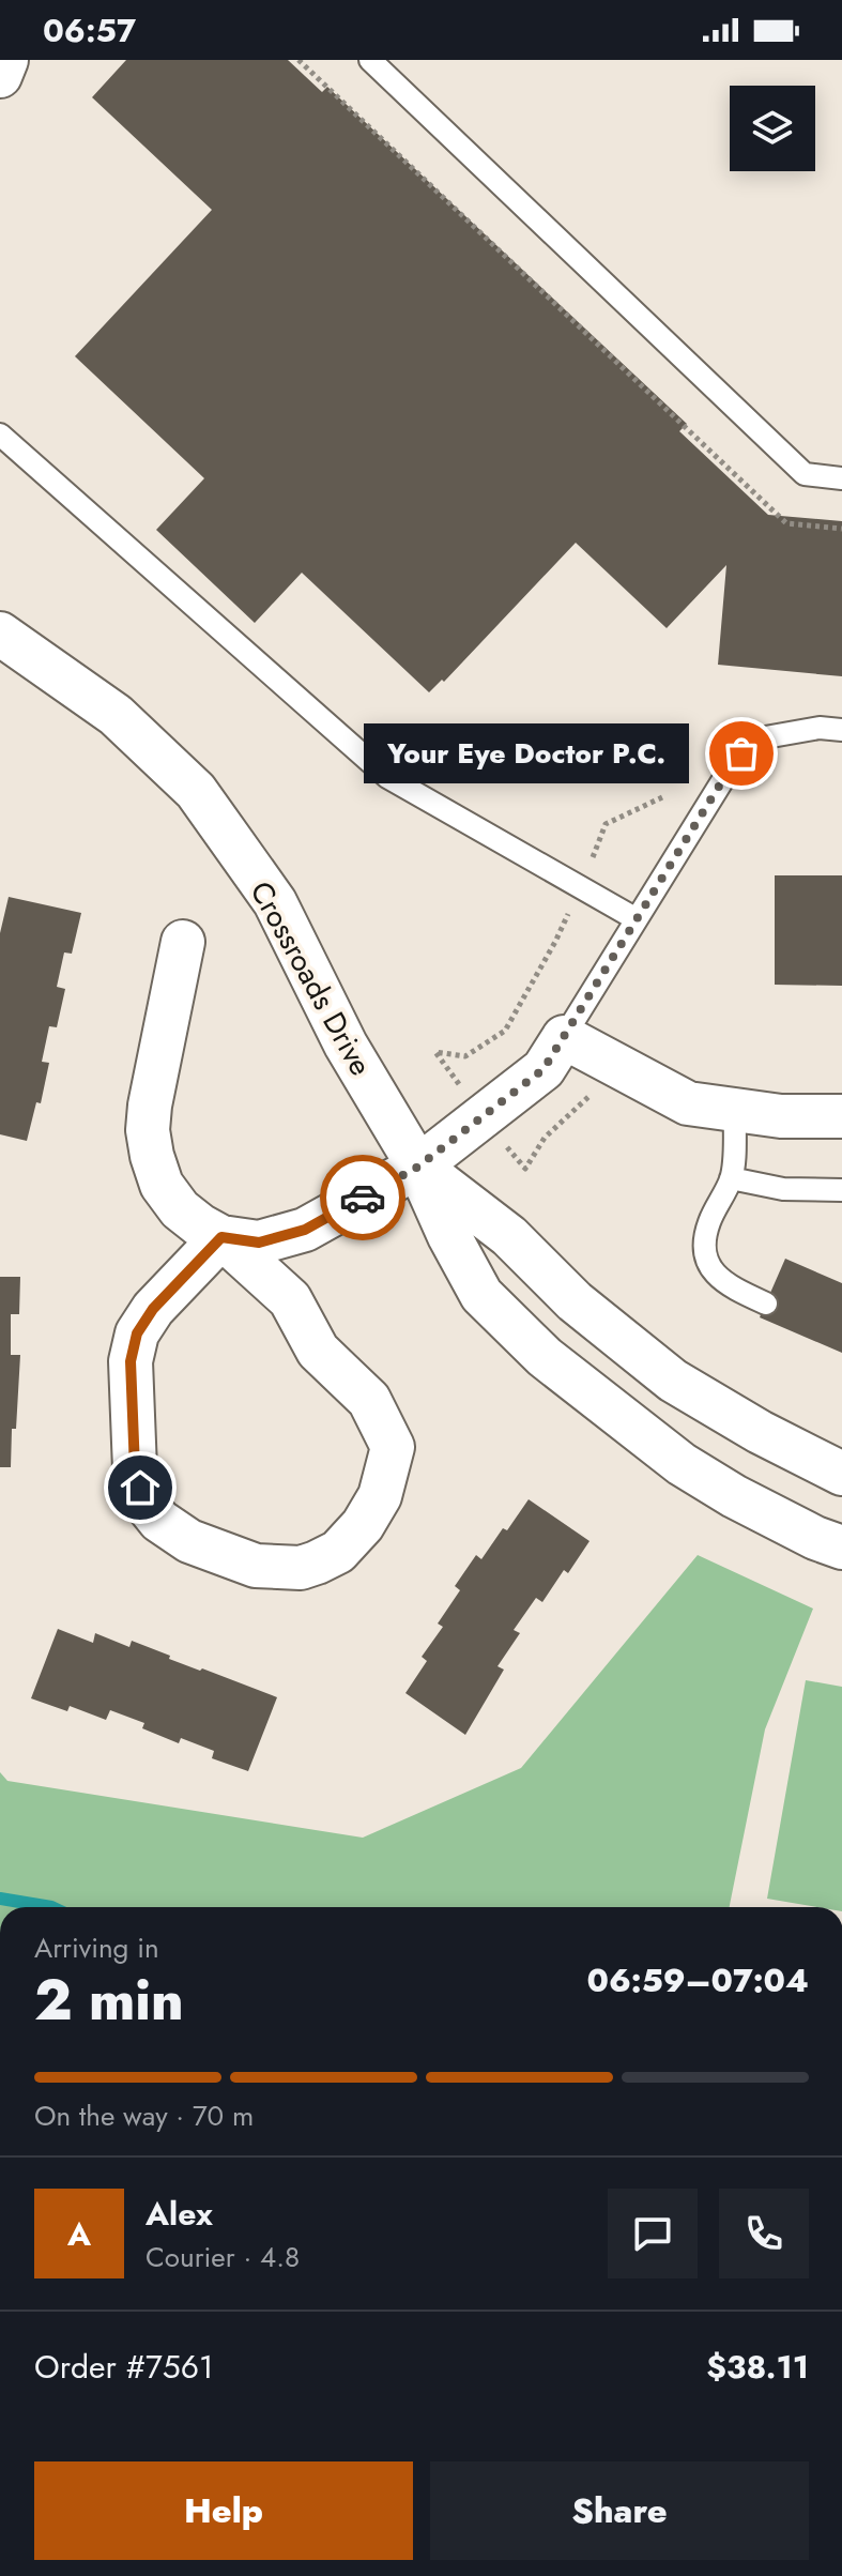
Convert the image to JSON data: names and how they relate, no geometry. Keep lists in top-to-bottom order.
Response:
{
  "streets": {
    "street": ["Crossroads Drive"]
  },
  "places": ["Your Eye Doctor P.C."],
  "page": {
    "status": "06:57",
    "bubble": "Your Eye Doctor P.C.",
    "heading": ["2 min", "Arriving in", "06:59–07:04"],
    "panel": [
      "Alex",
      "Courier · 4.8",
      "Order #7561",
      "$38.11"
    ],
    "bar": "On the way · 70 m",
    "round": "A",
    "buttons": ["Help", "Share"]
  }
}
